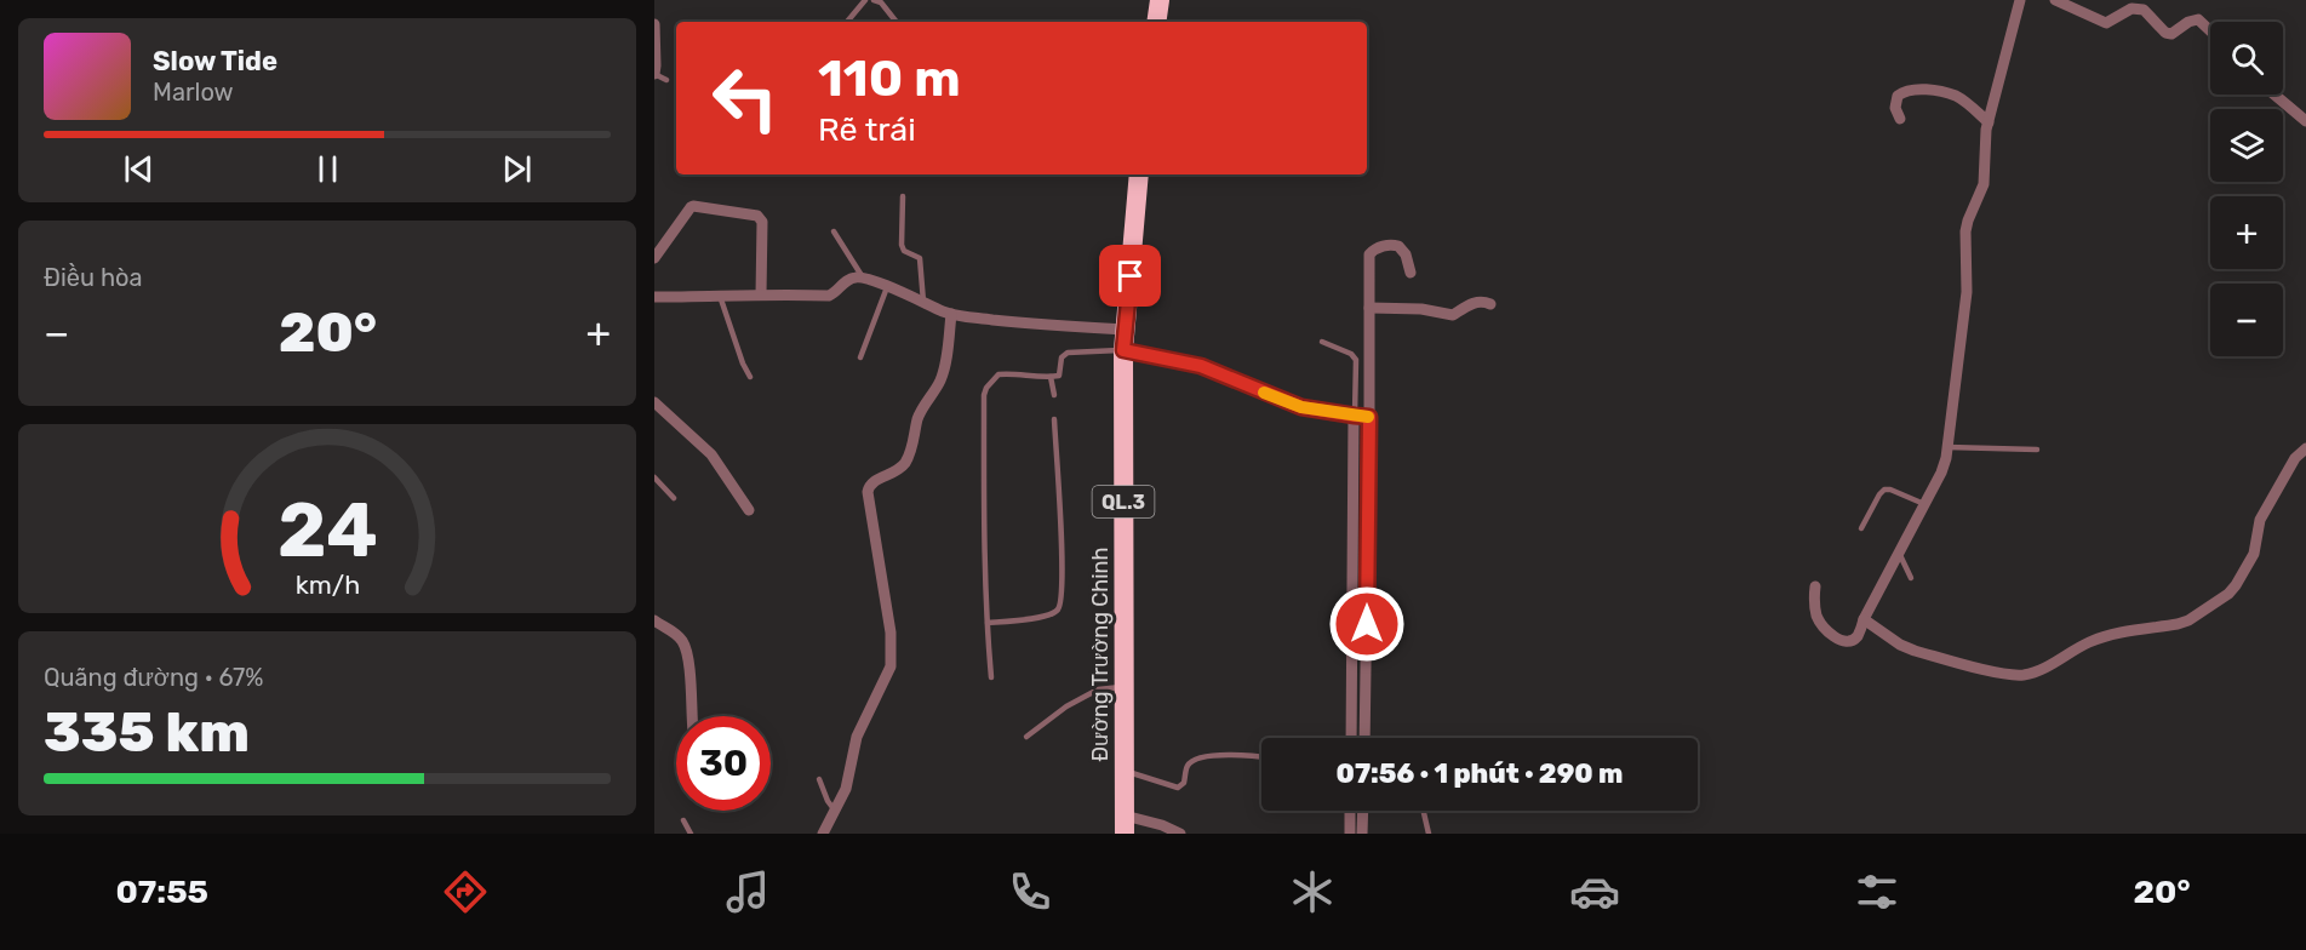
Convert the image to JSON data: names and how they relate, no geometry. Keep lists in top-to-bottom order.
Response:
{
  "streets": {
    "highway": ["QL.3", "Đường Trường Chinh"]
  },
  "page": {
    "map_buttons": ["+", "−"],
    "turn": ["110 m", "Rẽ trái"],
    "song": ["Slow Tide", "Marlow"],
    "tile": [
      "Điều hòa",
      ["Quãng đường · 67%", "335 km"]
    ],
    "heat": ["−", "20°", "+"],
    "limit": "30",
    "trip": "07:56 · 1 phút · 290 m",
    "tabs": ["07:55", "20°"],
    "gauge": ["24", "km/h"]
  }
}
